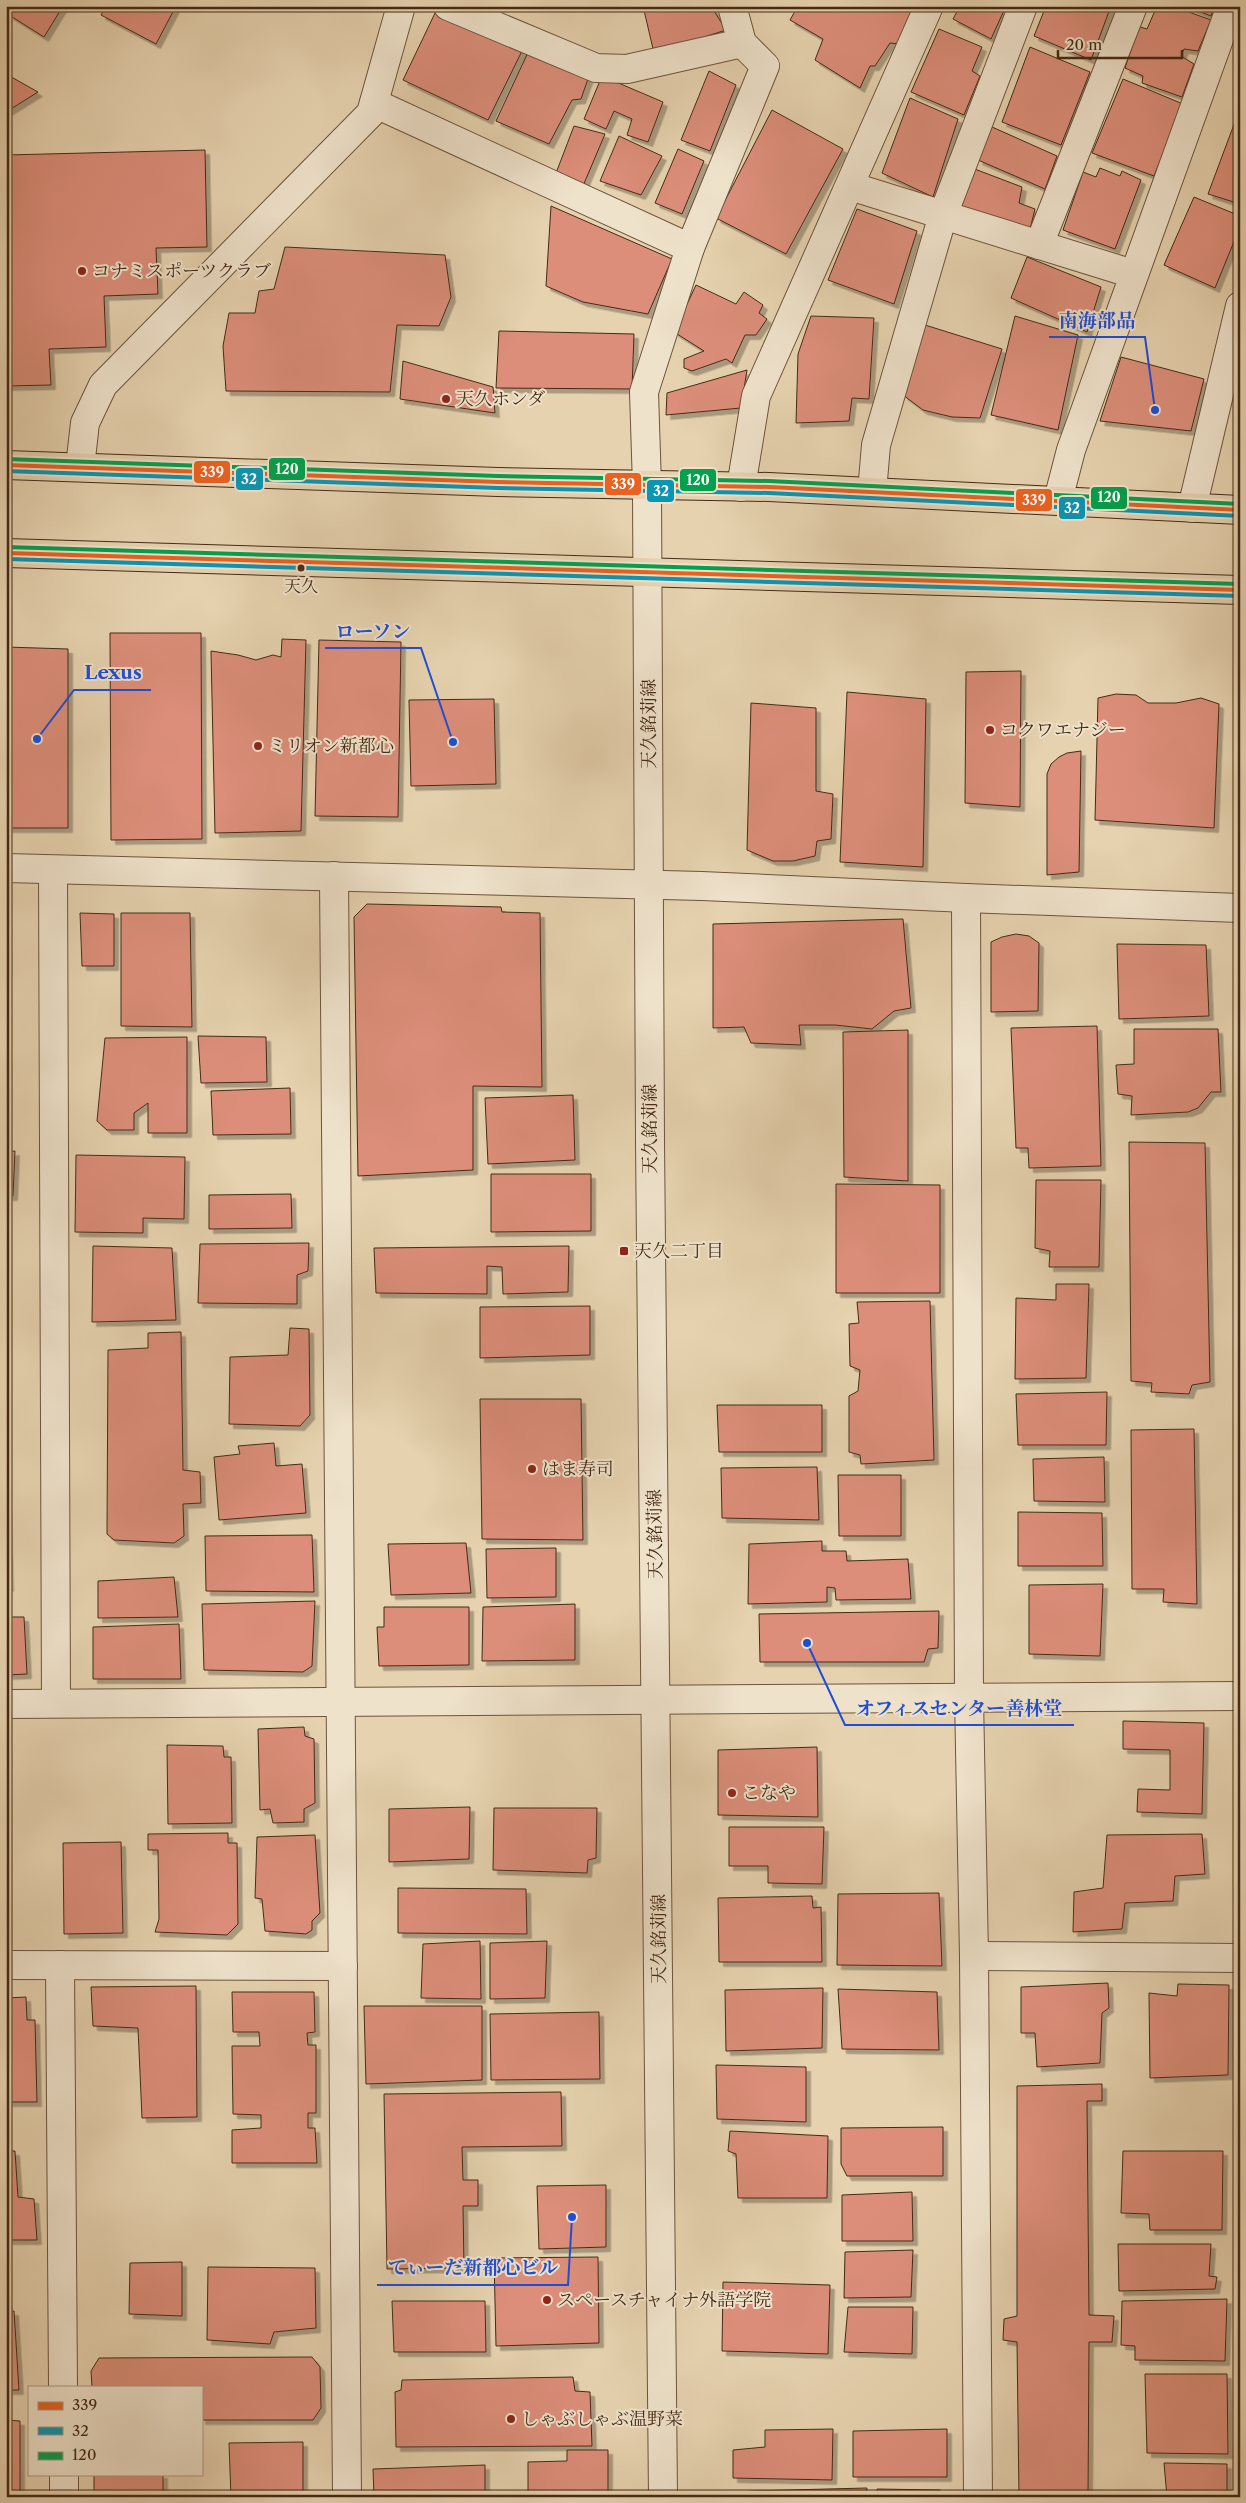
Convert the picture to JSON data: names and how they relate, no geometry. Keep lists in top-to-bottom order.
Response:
{
  "streets": {
    "street": ["天久銘苅線"]
  },
  "places": {
    "other": [
      "コナミスポーツクラブ",
      "天久ホンダ",
      "南海部品",
      "天久",
      "コクワエナジー",
      "Lexus",
      "ローソン",
      "ミリオン新都心",
      "はま寿司",
      "オフィスセンター善林堂",
      "こなや",
      "てぃーだ新都心ビル",
      "スペースチャイナ外語学院",
      "しゃぶしゃぶ温野菜"
    ],
    "transit": ["天久二丁目"]
  },
  "lines": ["transit line 120", "transit line 339", "transit line 32"],
  "legend": ["339", "32", "120"],
  "scale_bar": "20 m"
}
